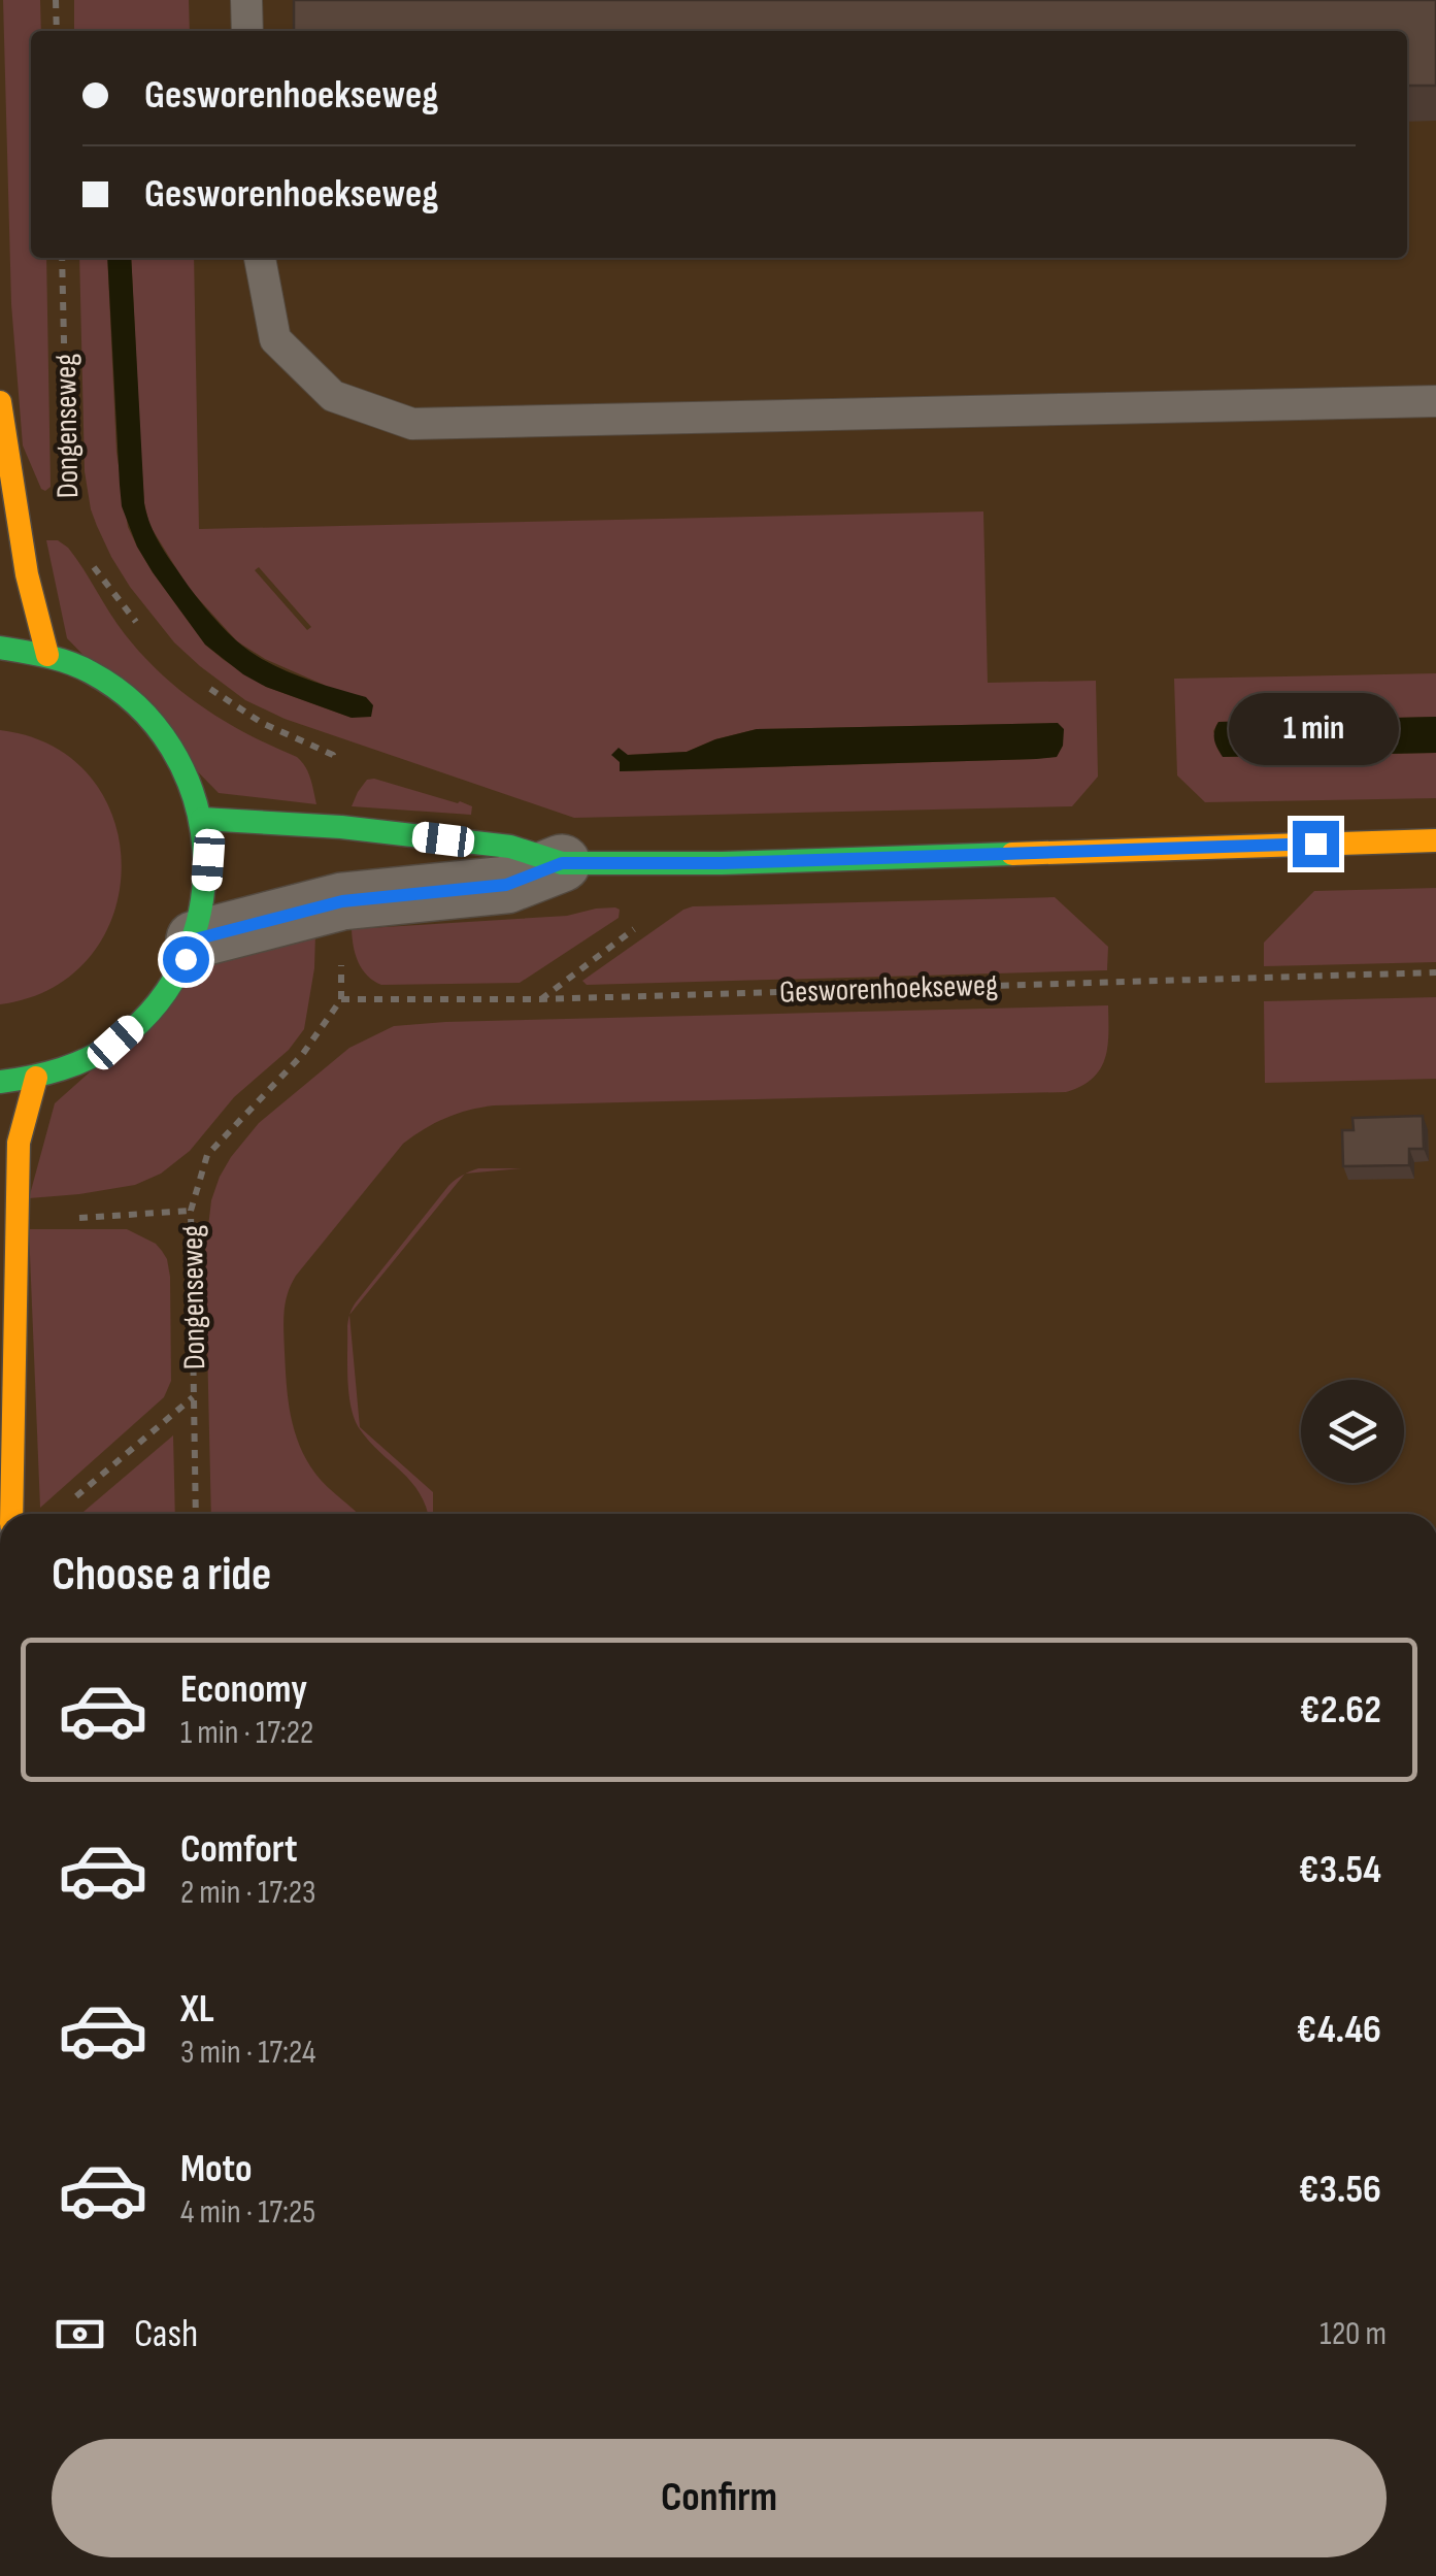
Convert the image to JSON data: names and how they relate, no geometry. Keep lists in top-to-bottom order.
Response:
{
  "streets": {
    "street": ["Dongenseweg"],
    "path": ["Gesworenhoekseweg"]
  },
  "crossings": [
    ["Dongenseweg", "Gesworenhoekseweg"]
  ],
  "page": {
    "banner": ["Gesworenhoekseweg", "Gesworenhoekseweg"],
    "bubble": "1 min",
    "heading": "Choose a ride",
    "list": [
      {
        "name": "Economy",
        "note": "1 min · 17:22",
        "value": "€2.62"
      },
      {
        "name": "Comfort",
        "note": "2 min · 17:23",
        "value": "€3.54"
      },
      {
        "name": "XL",
        "note": "3 min · 17:24",
        "value": "€4.46"
      },
      {
        "name": "Moto",
        "note": "4 min · 17:25",
        "value": "€3.56"
      }
    ],
    "pay": ["Cash", "120 m"],
    "buttons": "Confirm"
  }
}
